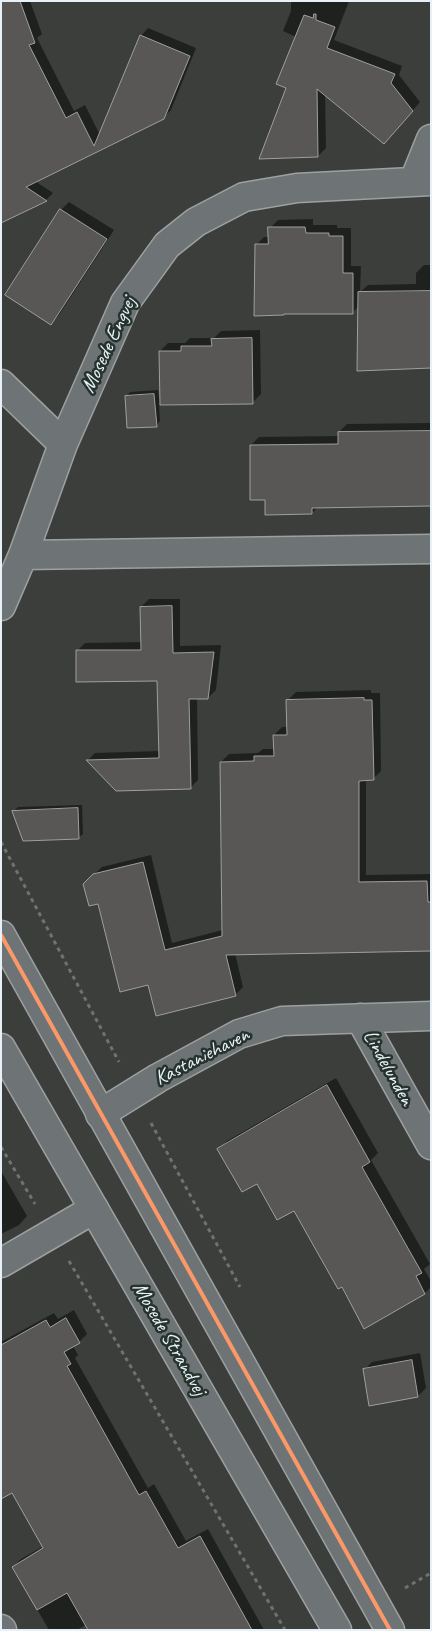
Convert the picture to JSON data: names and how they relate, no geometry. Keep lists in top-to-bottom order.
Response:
{
  "streets": {
    "street": [
      "Mosede Engvej",
      "Kastaniehaven",
      "Lindelunden",
      "Mosede Strandvej"
    ]
  },
  "crossings": [
    ["Kastaniehaven", "Lindelunden"]
  ]
}
